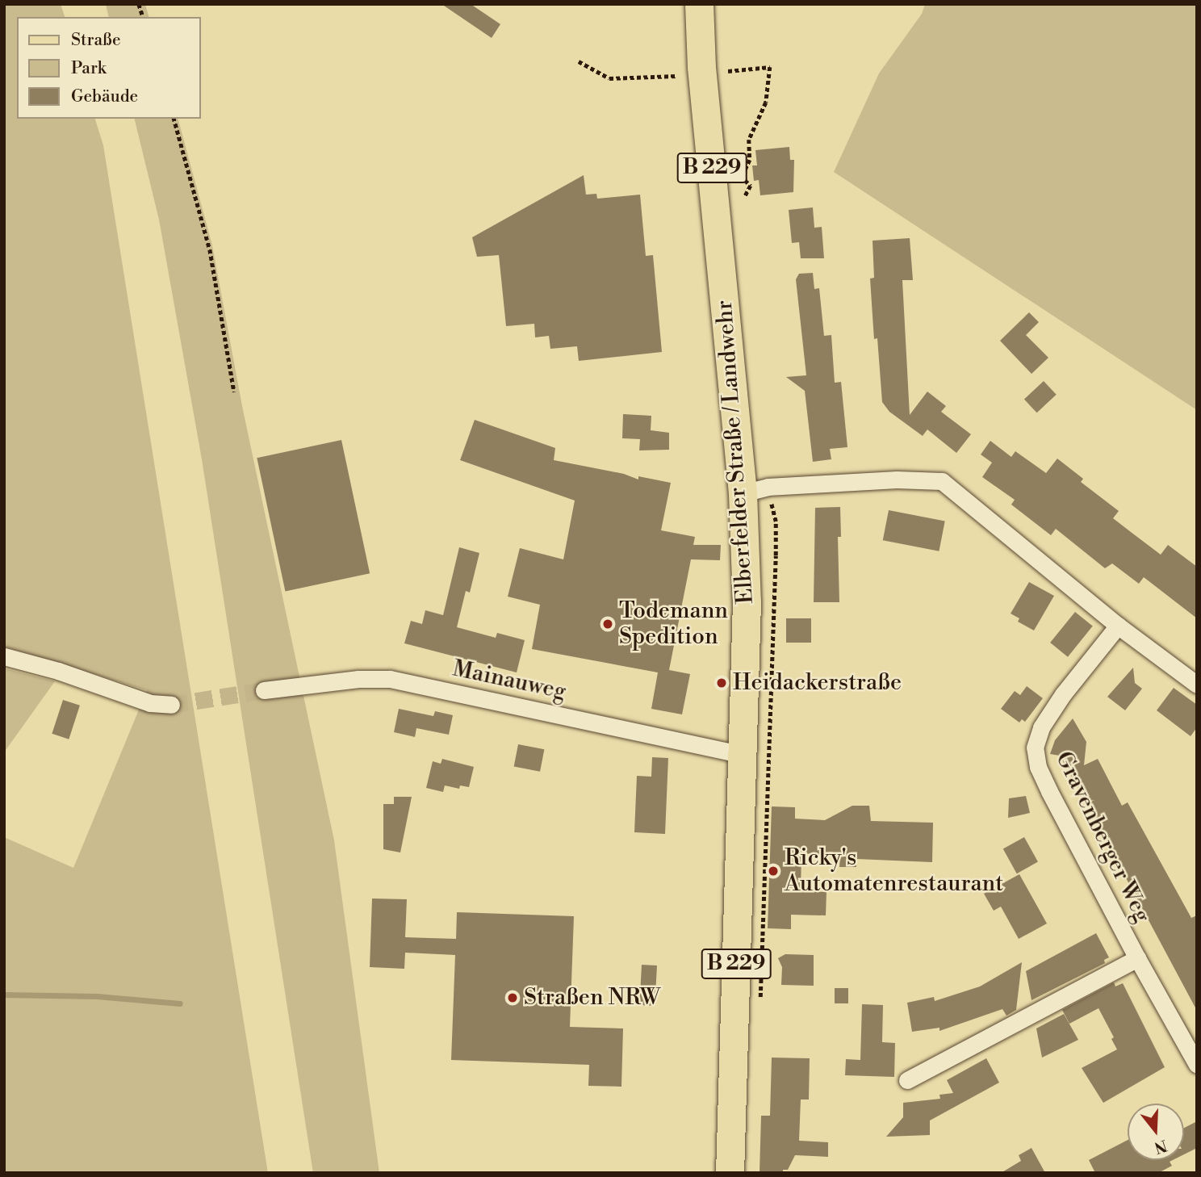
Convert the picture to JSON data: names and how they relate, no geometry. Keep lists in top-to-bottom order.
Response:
{
  "streets": {
    "main road": ["B 229", "Elberfelder Straße / Landwehr"],
    "street": ["Mainauweg", "Gravenberger Weg"]
  },
  "crossings": [
    ["Elberfelder Straße / Landwehr", "Mainauweg"]
  ],
  "places": [
    "Todemann Spedition",
    "Heidackerstraße",
    "Ricky's Automatenrestaurant",
    "Straßen NRW"
  ],
  "legend": ["Straße", "Park", "Gebäude"],
  "north": "bottom"
}
